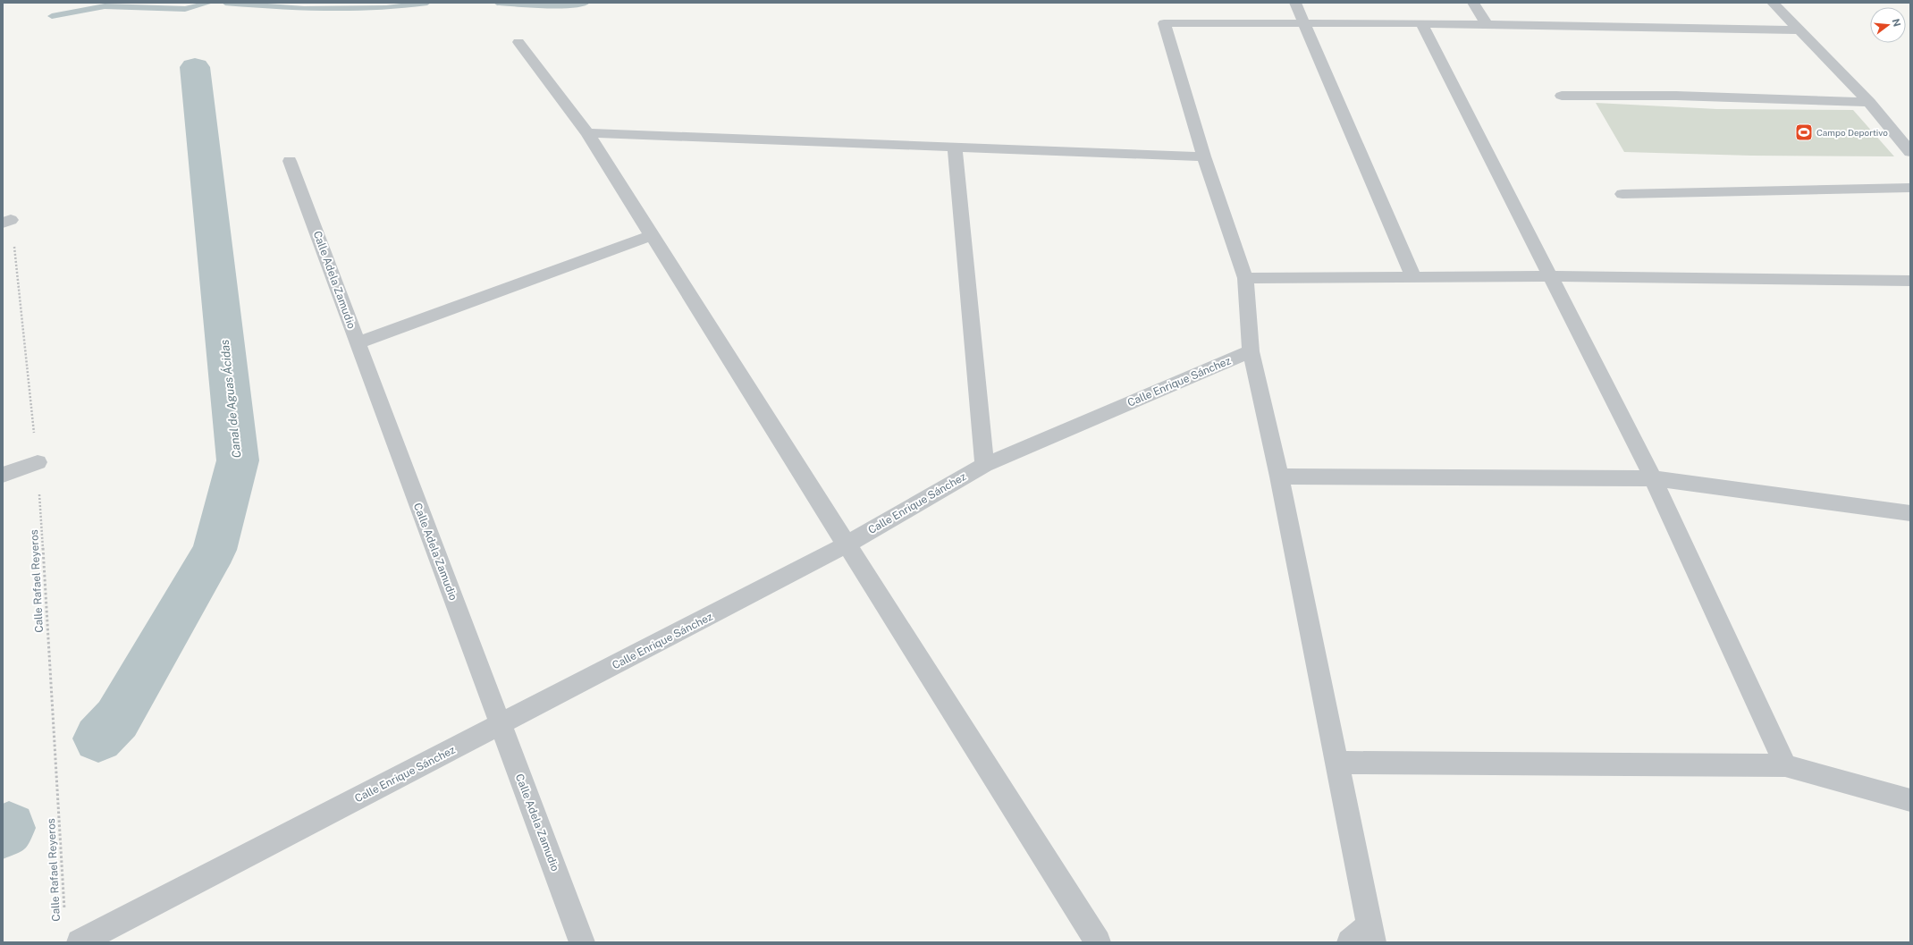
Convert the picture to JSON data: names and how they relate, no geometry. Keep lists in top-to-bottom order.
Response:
{
  "streets": {
    "street": ["Calle Adela Zamudio", "Calle Enrique Sánchez"],
    "path": ["Calle Rafael Reyeros"]
  },
  "crossings": [
    ["Calle Adela Zamudio", "Calle Enrique Sánchez"]
  ],
  "water": ["Canal de Aguas Ácidas"],
  "places": {
    "sports": ["Campo Deportivo"]
  },
  "north": "right"
}
